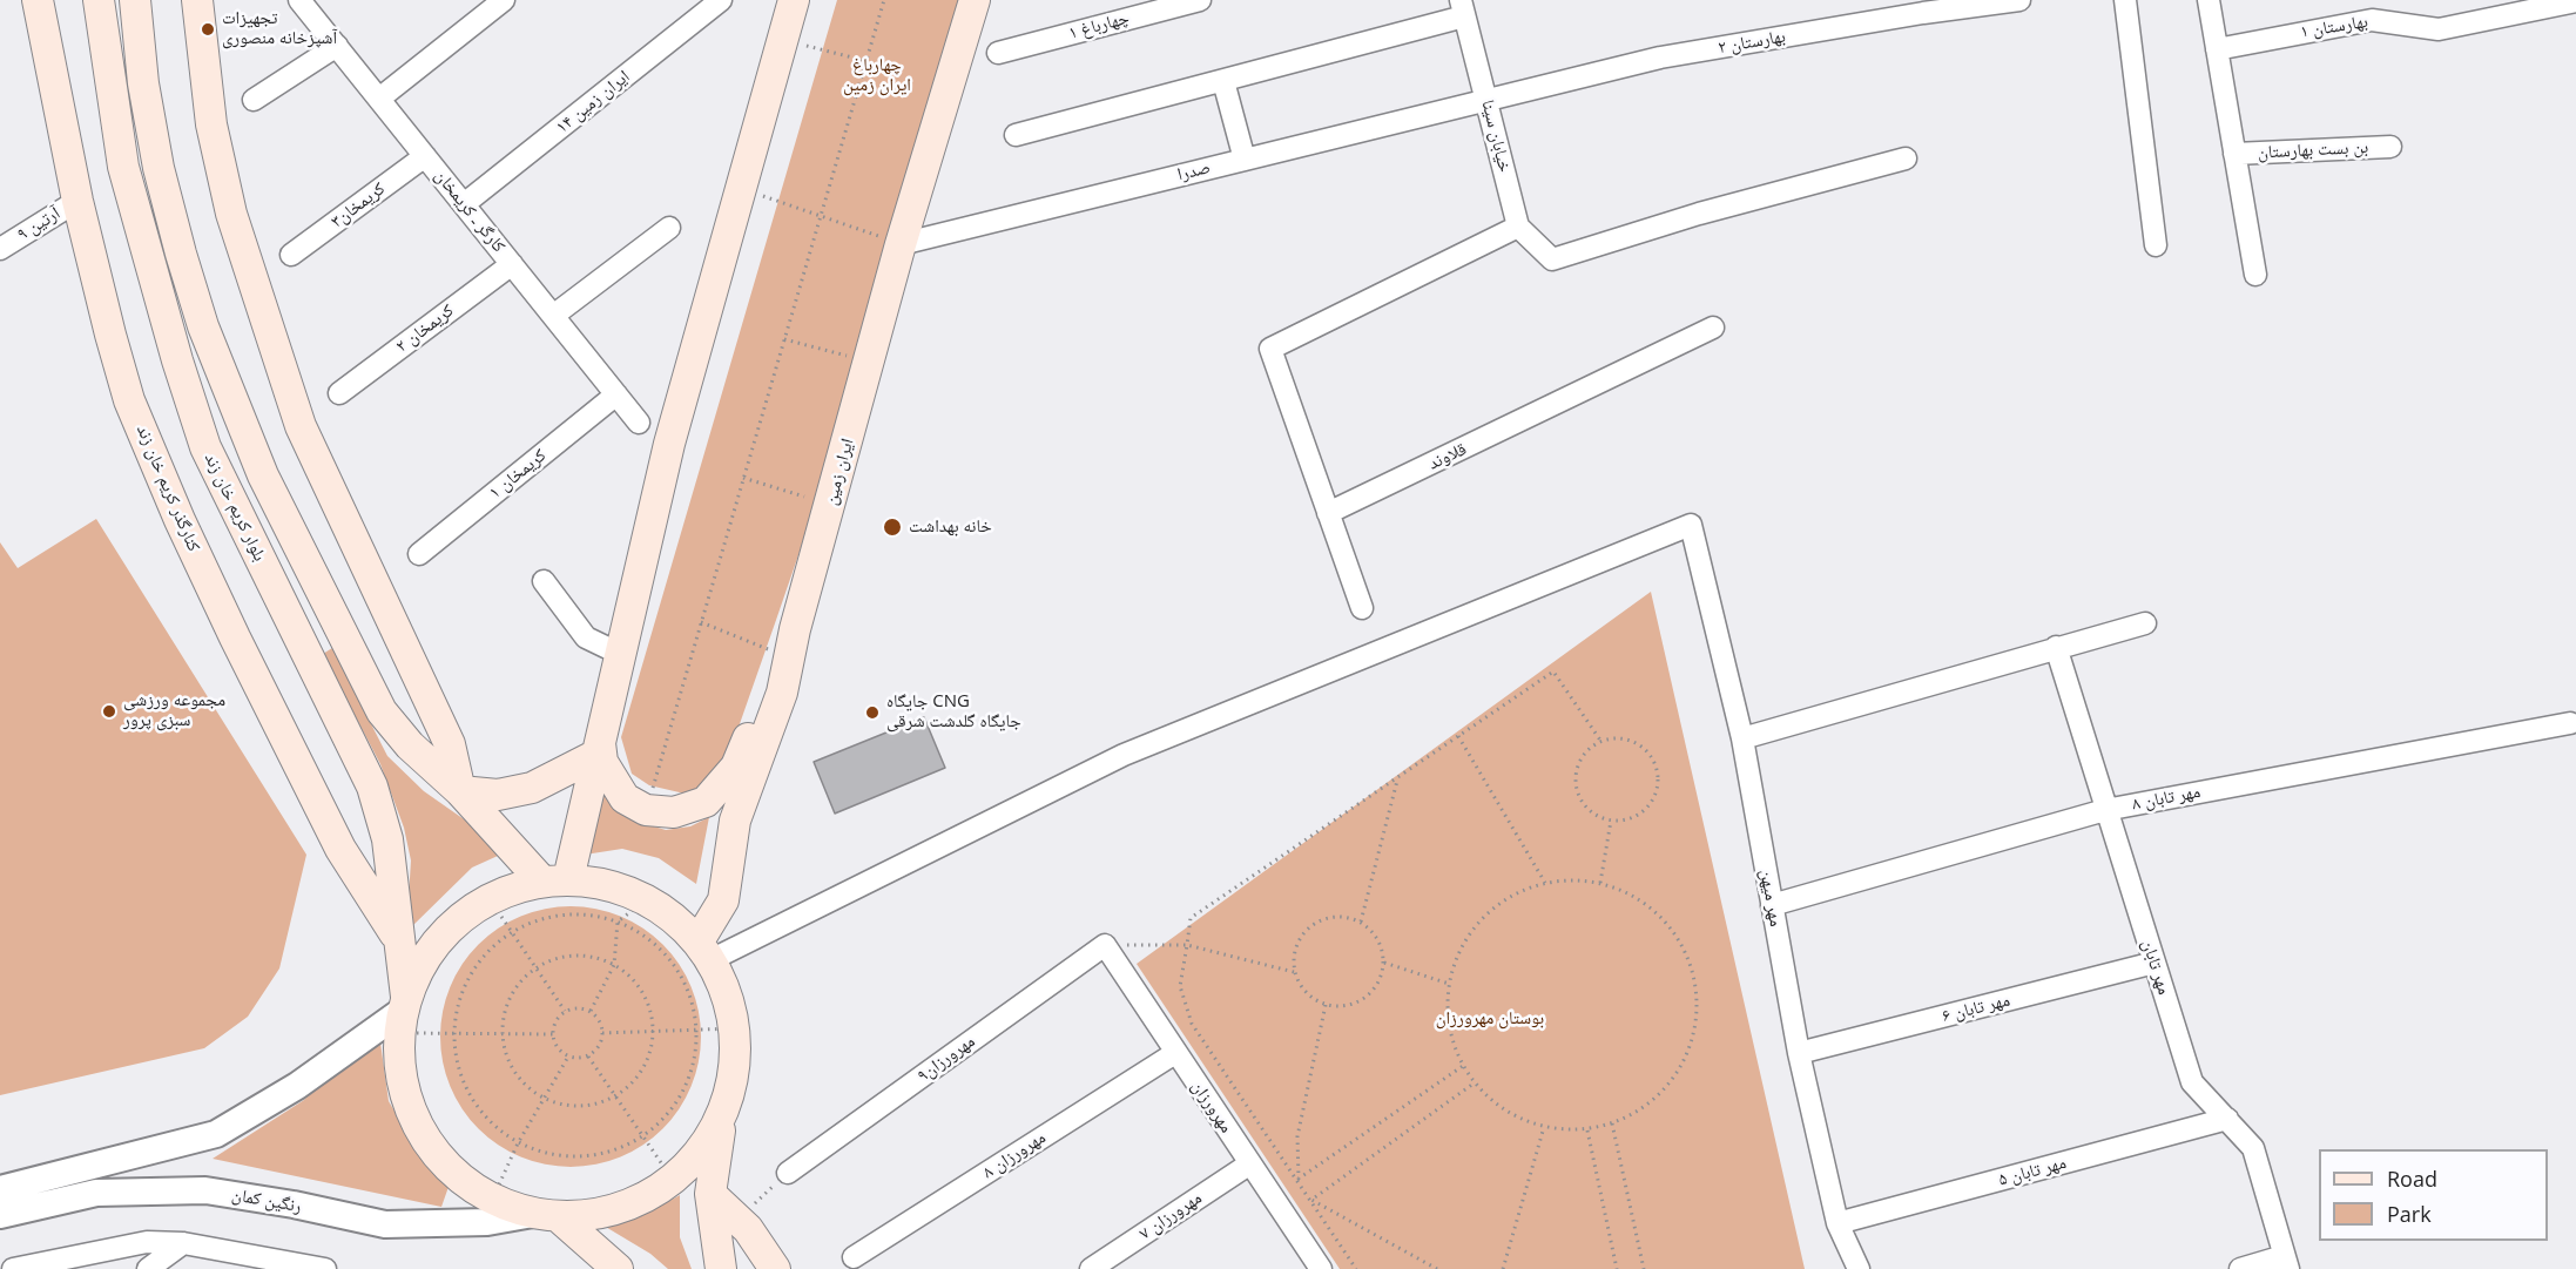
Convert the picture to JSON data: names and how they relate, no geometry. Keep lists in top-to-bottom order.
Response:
{
  "streets": {
    "main road": ["ایران زمین", "کنارگذر کریم خان زند", "بلوار کریم خان زند"],
    "street": [
      "چهارباغ ۱",
      "بهارستان ۱",
      "بهارستان ۲",
      "ایران زمین ۱۴",
      "خیابان سینا",
      "بن بست بهارستان",
      "صدرا",
      "کریمخان۳",
      "کارگر ـ کریمخان",
      "آرتین ۹",
      "کریمخان ۲",
      "قلاوند",
      "کریمخان ۱",
      "مهر تابان ۸",
      "مهر میهن",
      "مهر تابان",
      "مهر تابان ۶",
      "مهرورزان۹",
      "مهرورزان",
      "مهرورزان ۸",
      "مهر تابان ۵",
      "رنگین کمان",
      "مهرورزان ۷"
    ]
  },
  "crossings": [
    ["بهارستان ۲", "خیابان سینا"],
    ["بهارستان ۲", "صدرا"],
    ["ایران زمین ۱۴", "کارگر ـ کریمخان"],
    ["خیابان سینا", "صدرا"],
    ["صدرا", "ایران زمین"],
    ["کریمخان۳", "کارگر ـ کریمخان"],
    ["کارگر ـ کریمخان", "کریمخان ۲"],
    ["کارگر ـ کریمخان", "کریمخان ۱"],
    ["آرتین ۹", "کنارگذر کریم خان زند"],
    ["ایران زمین", "مهر میهن"],
    ["کنارگذر کریم خان زند", "بلوار کریم خان زند"],
    ["بلوار کریم خان زند", "رنگین کمان"],
    ["مهر تابان ۸", "مهر میهن"],
    ["مهر تابان ۸", "مهر تابان"],
    ["مهر میهن", "مهر تابان ۶"],
    ["مهر میهن", "مهر تابان ۵"],
    ["مهر تابان", "مهر تابان ۶"],
    ["مهر تابان", "مهر تابان ۵"],
    ["مهرورزان۹", "مهرورزان"],
    ["مهرورزان", "مهرورزان ۸"],
    ["مهرورزان", "مهرورزان ۷"]
  ],
  "parks": ["چهارباغ ایران زمین", "بوستان مهرورزان"],
  "places": [
    "تجهیزات آشپزخانه منصوری",
    "خانه بهداشت",
    "مجموعه ورزشی سبزی پرور",
    "جایگاه CNG جایگاه گلدشت شرقی"
  ],
  "legend": ["Road", "Park"]
}
